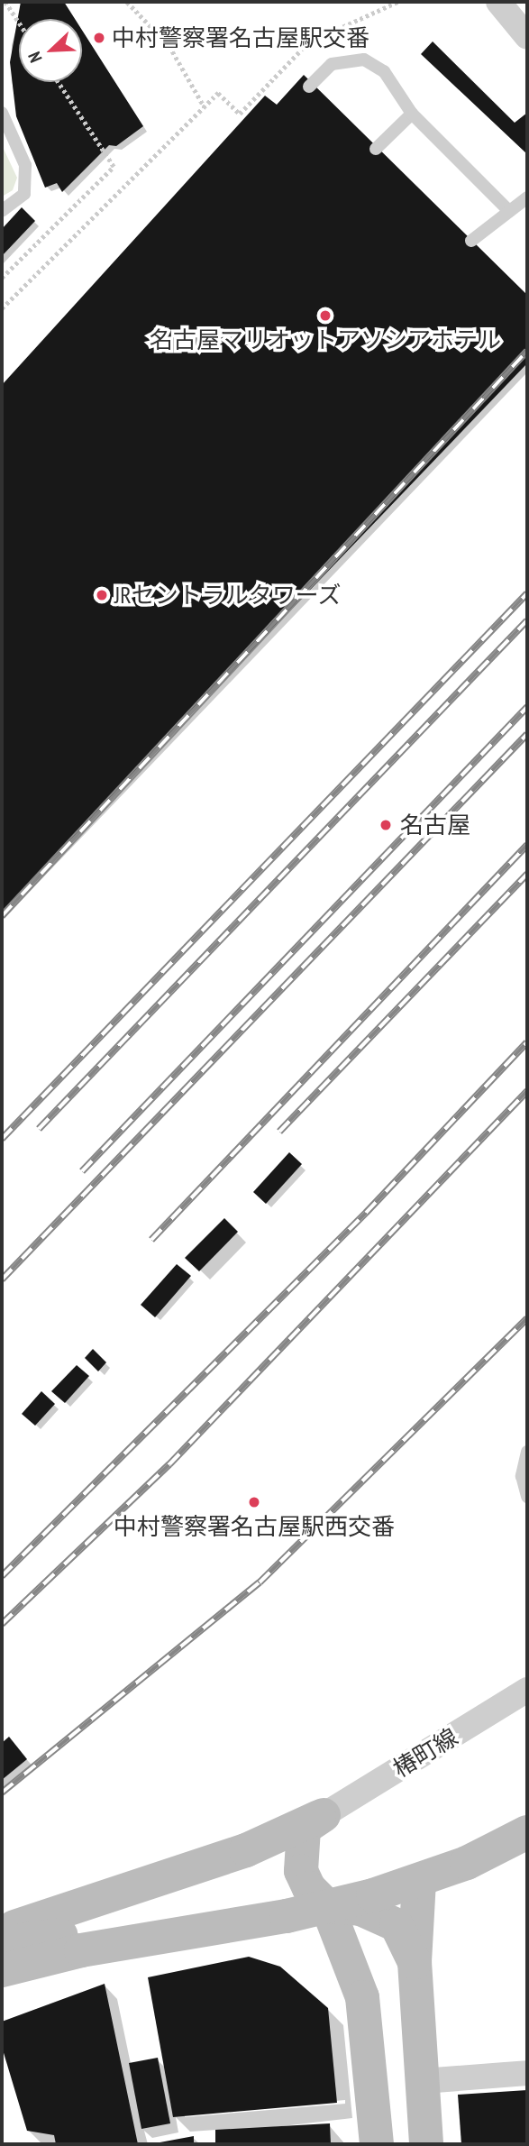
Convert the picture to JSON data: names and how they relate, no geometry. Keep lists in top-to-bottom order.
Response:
{
  "streets": {
    "street": ["椿町線"]
  },
  "places": [
    "中村警察署名古屋駅交番",
    "名古屋マリオットアソシアホテル",
    "JRセントラルタワーズ",
    "名古屋",
    "中村警察署名古屋駅西交番"
  ],
  "north": "bottom left"
}
